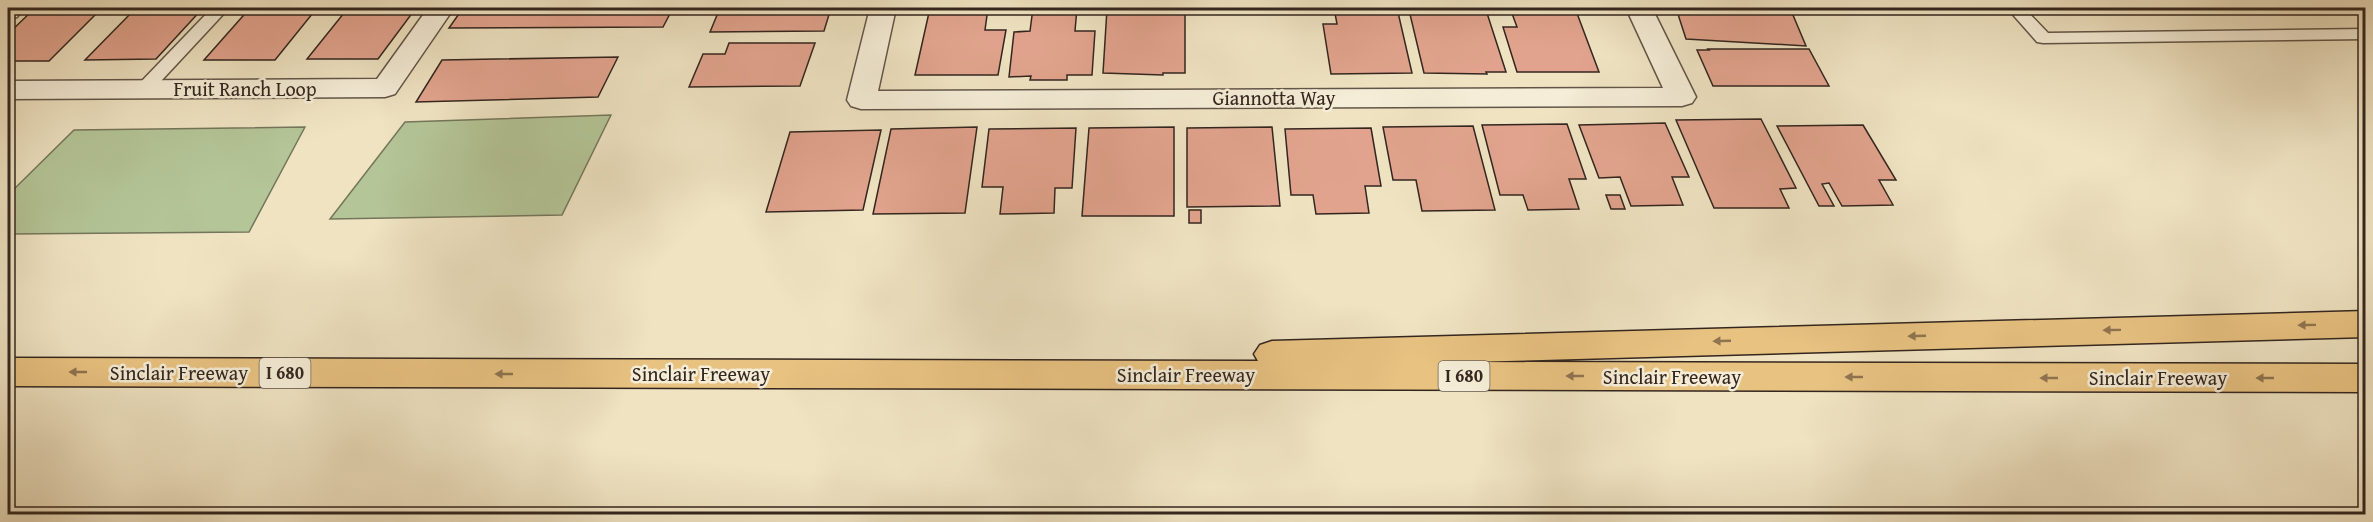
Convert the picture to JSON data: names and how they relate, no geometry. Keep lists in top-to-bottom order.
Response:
{
  "streets": {
    "highway": ["Sinclair Freeway", "I 680"],
    "street": ["Fruit Ranch Loop", "Giannotta Way"]
  }
}
